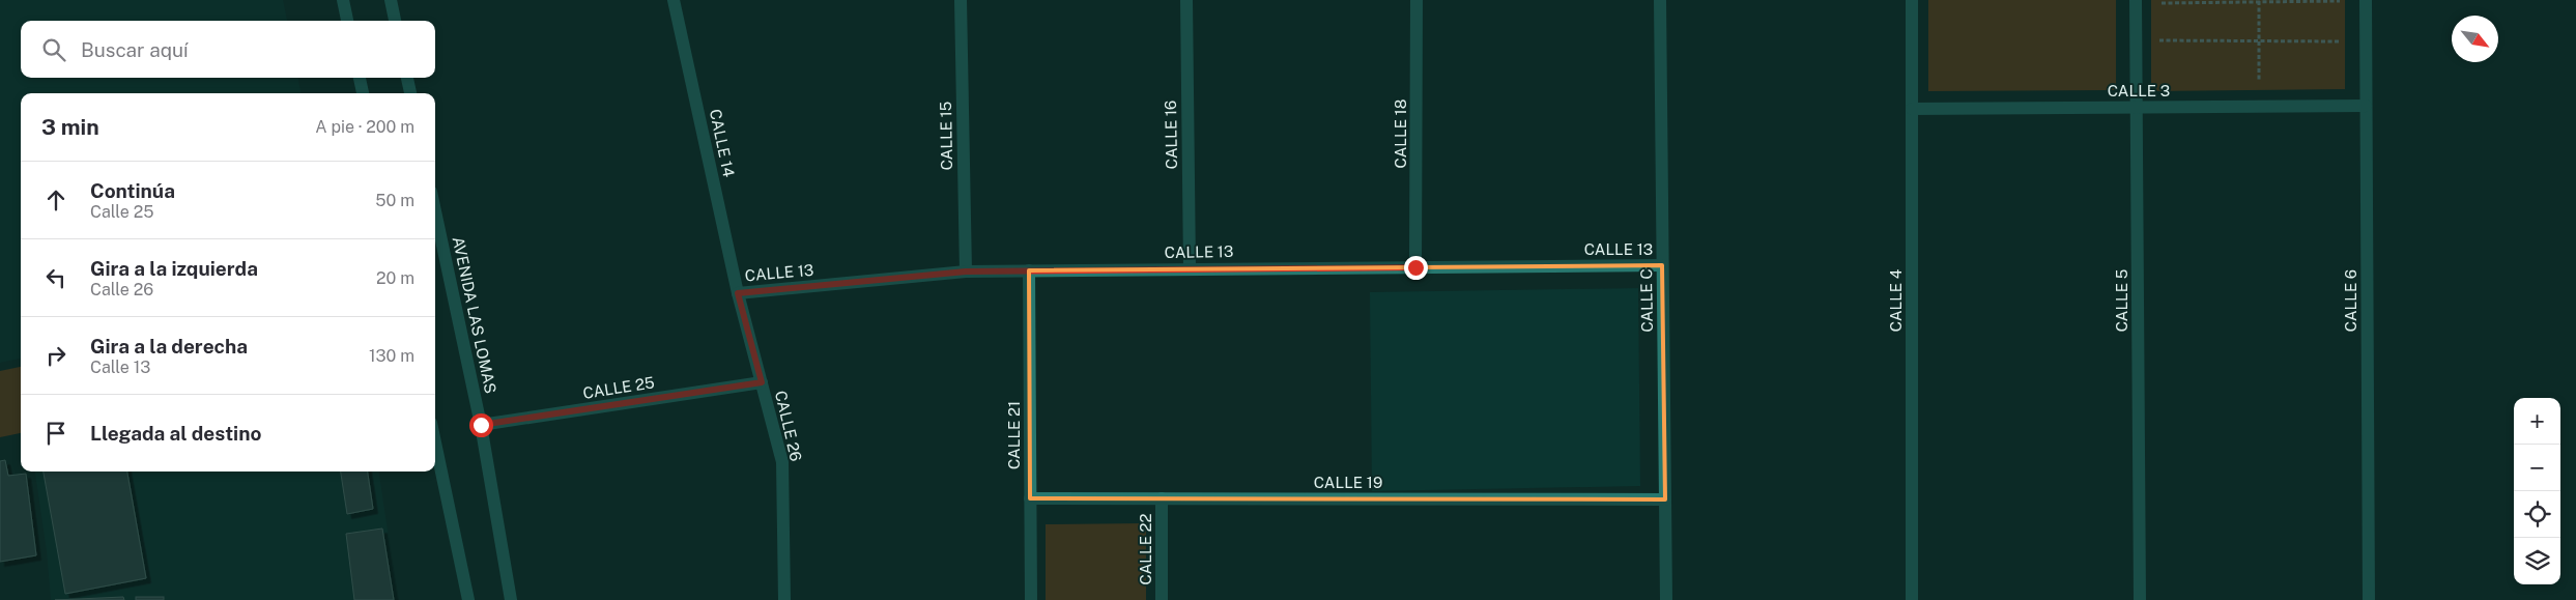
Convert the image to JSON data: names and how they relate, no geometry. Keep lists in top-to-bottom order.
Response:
{
  "streets": {
    "street": [
      "CALLE 3",
      "CALLE 18",
      "CALLE 16",
      "CALLE 15",
      "CALLE 14",
      "CALLE 13",
      "CALLE C",
      "CALLE 4",
      "CALLE 5",
      "CALLE 6",
      "AVENIDA LAS LOMAS",
      "CALLE 25",
      "CALLE 26",
      "CALLE 21",
      "CALLE 19",
      "CALLE 22"
    ]
  },
  "crossings": [
    ["CALLE 3", "CALLE 4"],
    ["CALLE 3", "CALLE 5"],
    ["CALLE 3", "CALLE 6"],
    ["CALLE 18", "CALLE 13"],
    ["CALLE 16", "CALLE 13"],
    ["CALLE 15", "CALLE 13"],
    ["CALLE 14", "CALLE 13"],
    ["CALLE 14", "CALLE 26"],
    ["CALLE 13", "CALLE C"],
    ["CALLE 13", "CALLE 26"],
    ["CALLE 13", "CALLE 21"],
    ["CALLE C", "CALLE 19"],
    ["AVENIDA LAS LOMAS", "CALLE 25"],
    ["CALLE 25", "CALLE 26"],
    ["CALLE 21", "CALLE 19"],
    ["CALLE 19", "CALLE 22"]
  ],
  "north": "bottom right",
  "page": {
    "search": "Buscar aquí",
    "heading": ["3 min", "A pie · 200 m"],
    "list": [
      ["Continúa", "Calle 25", "50 m"],
      ["Gira a la izquierda", "Calle 26", "20 m"],
      ["Gira a la derecha", "Calle 13", "130 m"],
      "Llegada al destino"
    ],
    "map_buttons": ["+", "−"]
  }
}
